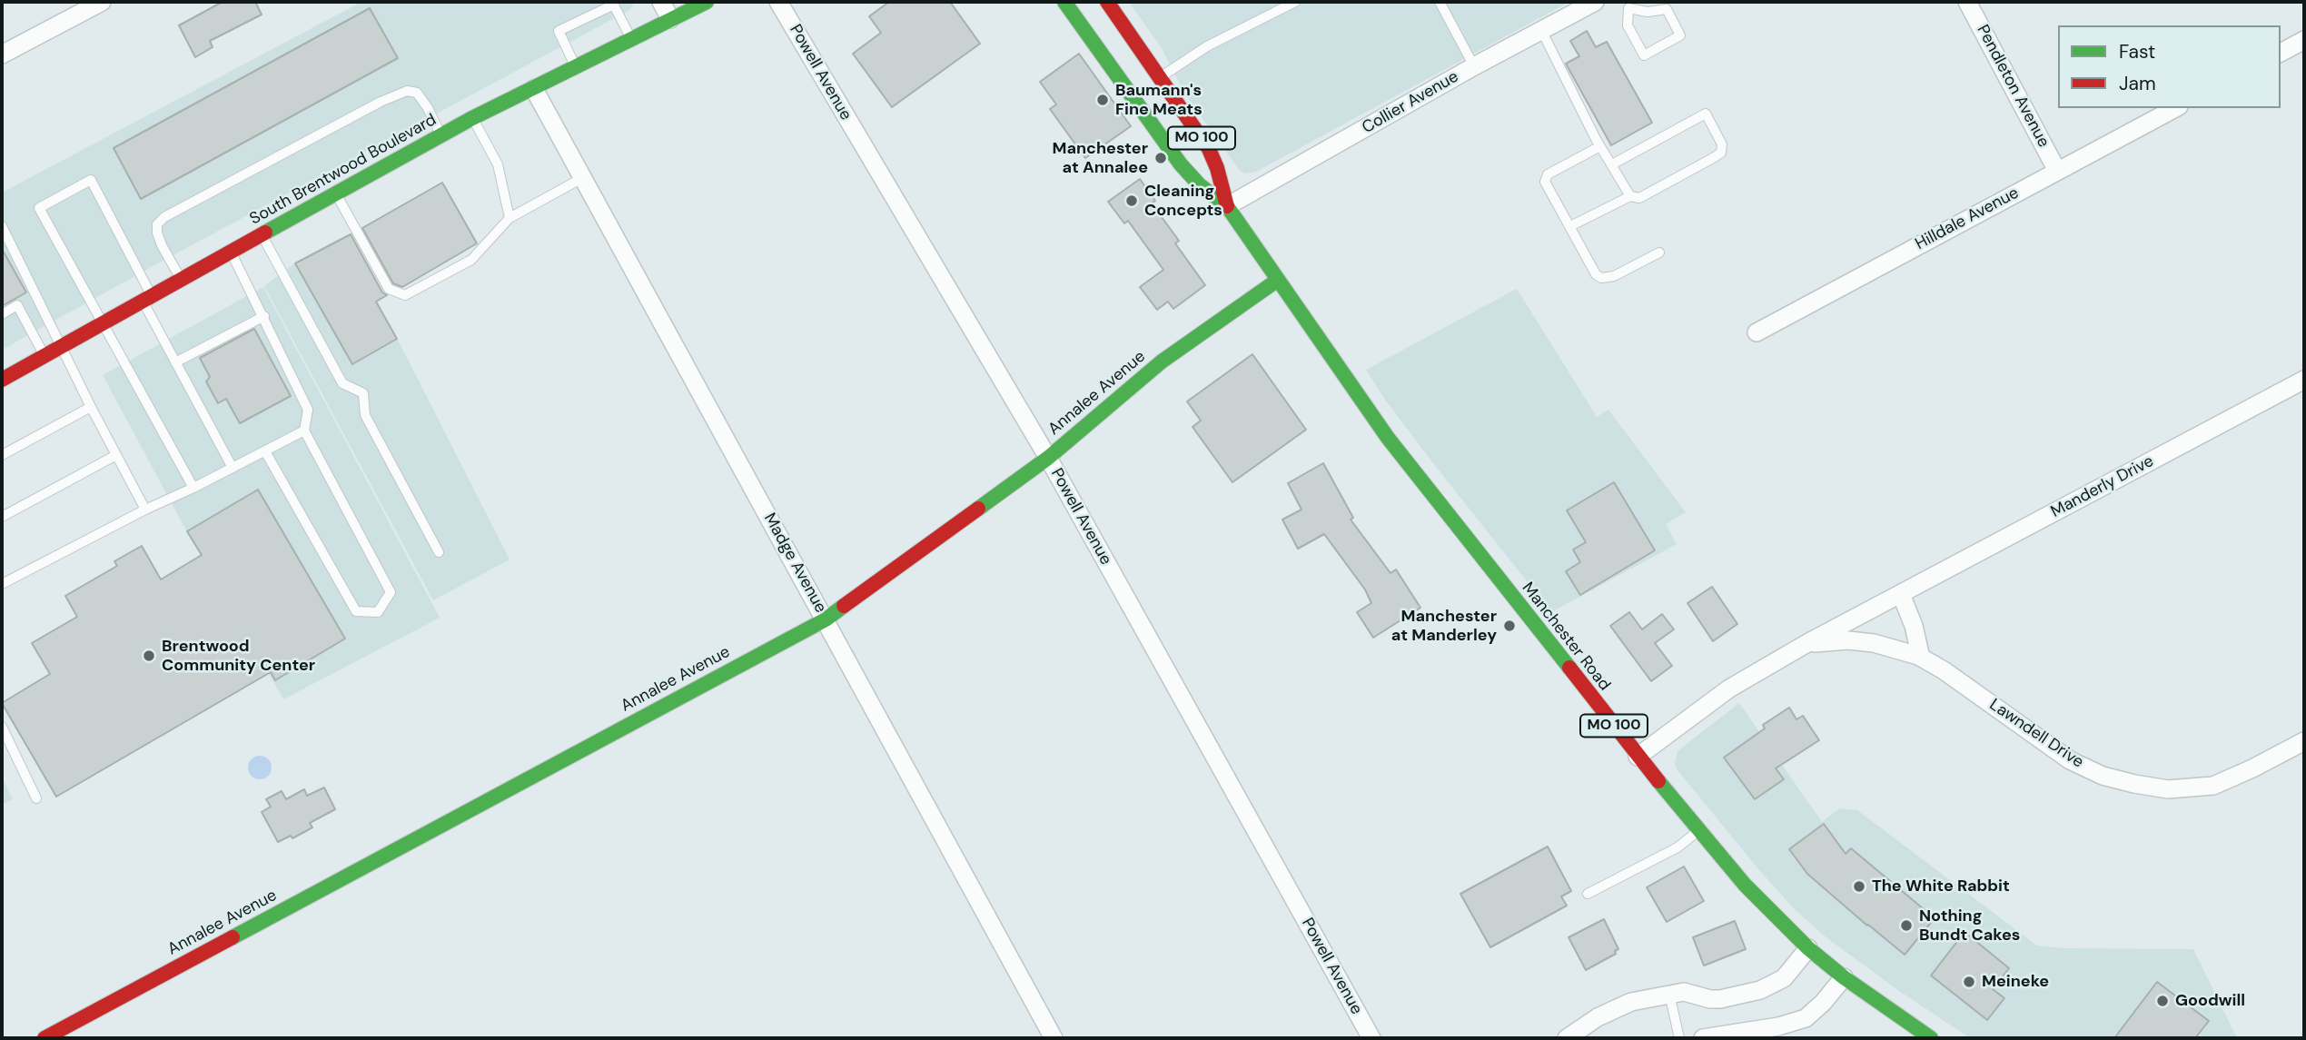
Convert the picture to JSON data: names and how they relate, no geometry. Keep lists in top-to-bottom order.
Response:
{
  "streets": {
    "main road": [
      "MO 100",
      "South Brentwood Boulevard",
      "Annalee Avenue",
      "Manchester Road"
    ],
    "street": [
      "Powell Avenue",
      "Pendleton Avenue",
      "Collier Avenue",
      "Hilldale Avenue",
      "Manderly Drive",
      "Madge Avenue",
      "Lawndell Drive"
    ]
  },
  "crossings": [
    ["Powell Avenue", "Annalee Avenue"],
    ["Pendleton Avenue", "Hilldale Avenue"],
    ["Collier Avenue", "Manchester Road"],
    ["South Brentwood Boulevard", "Madge Avenue"],
    ["Annalee Avenue", "Madge Avenue"],
    ["Annalee Avenue", "Manchester Road"],
    ["Manderly Drive", "Manchester Road"],
    ["Manderly Drive", "Lawndell Drive"]
  ],
  "places": [
    "Baumann's Fine Meats",
    "Manchester at Annalee",
    "Cleaning Concepts",
    "Manchester at Manderley",
    "Brentwood Community Center",
    "The White Rabbit",
    "Nothing Bundt Cakes",
    "Meineke",
    "Goodwill"
  ],
  "legend": ["Fast", "Jam"]
}
